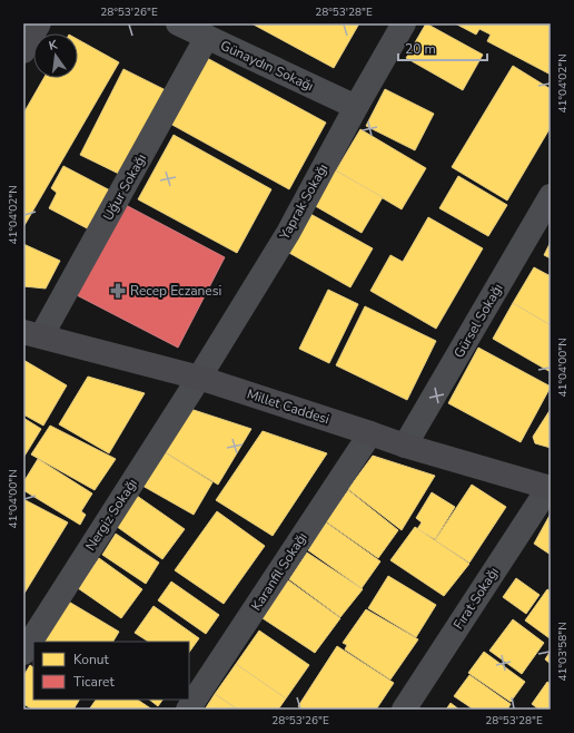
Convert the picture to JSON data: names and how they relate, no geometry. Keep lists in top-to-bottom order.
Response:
{
  "streets": {
    "main road": ["Millet Caddesi"],
    "street": [
      "Günaydın Sokağı",
      "Uğur Sokağı",
      "Yaprak Sokağı",
      "Gürsel Sokağı",
      "Nergiz Sokağı",
      "Karanfil Sokağı",
      "Fırat Sokağı"
    ]
  },
  "crossings": [
    ["Günaydın Sokağı", "Uğur Sokağı"],
    ["Günaydın Sokağı", "Yaprak Sokağı"],
    ["Uğur Sokağı", "Millet Caddesi"],
    ["Yaprak Sokağı", "Millet Caddesi"],
    ["Yaprak Sokağı", "Nergiz Sokağı"],
    ["Gürsel Sokağı", "Millet Caddesi"],
    ["Millet Caddesi", "Nergiz Sokağı"],
    ["Millet Caddesi", "Karanfil Sokağı"],
    ["Millet Caddesi", "Fırat Sokağı"]
  ],
  "places": {
    "pharmacy": ["Recep Eczanesi"]
  },
  "legend": ["Konut", "Ticaret"],
  "scale_bar": "20 m",
  "north": "top",
  "coordinates": [
    "28°53'26\"E",
    "28°53'28\"E",
    "41°04'02\"N",
    "41°04'00\"N",
    "41°03'58\"N"
  ]
}
